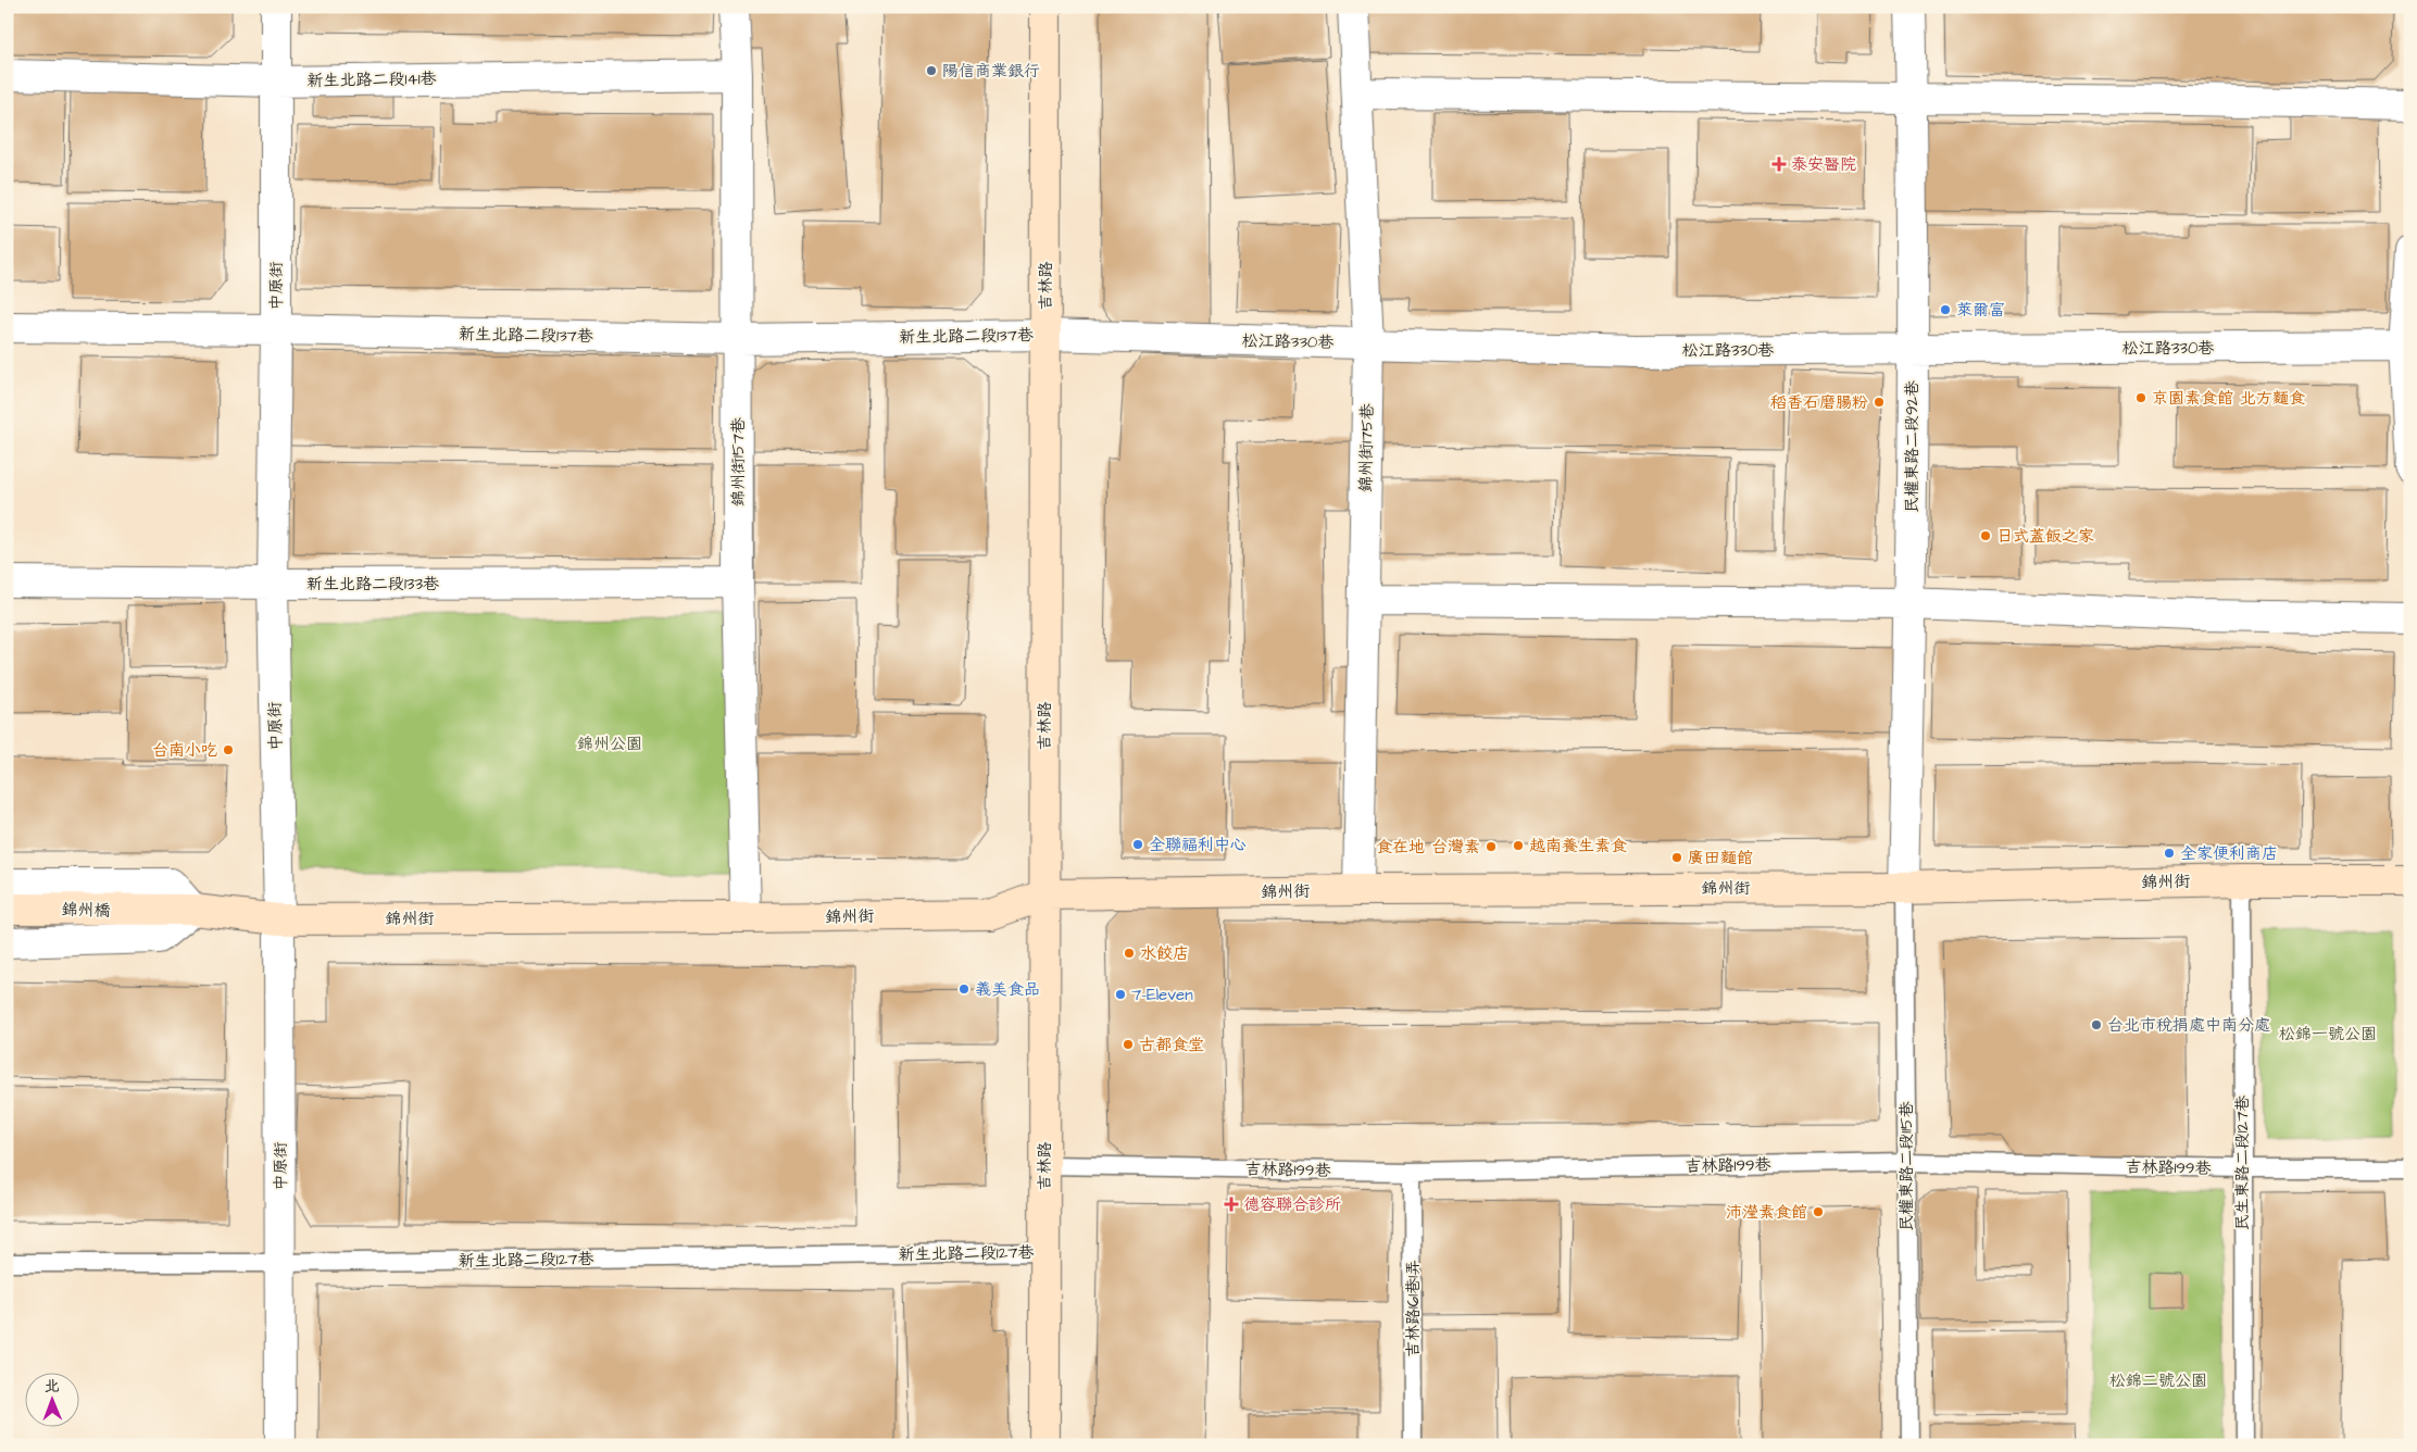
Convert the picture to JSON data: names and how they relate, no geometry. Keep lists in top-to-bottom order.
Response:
{
  "streets": {
    "street": [
      "新生北路二段141巷",
      "中原街",
      "吉林路",
      "新生北路二段137巷",
      "松江路330巷",
      "民權東路二段92巷",
      "錦州街175巷",
      "錦州街157巷",
      "新生北路二段133巷",
      "錦州街",
      "錦州橋"
    ],
    "lane": [
      "民生東路二段127巷",
      "吉林路199巷",
      "民權東路二段115巷",
      "新生北路二段127巷",
      "吉林路161巷1弄"
    ]
  },
  "crossings": [
    ["新生北路二段141巷", "中原街"],
    ["新生北路二段141巷", "錦州街157巷"],
    ["中原街", "新生北路二段137巷"],
    ["中原街", "新生北路二段133巷"],
    ["中原街", "錦州街"],
    ["中原街", "新生北路二段127巷"],
    ["吉林路", "新生北路二段137巷"],
    ["吉林路", "松江路330巷"],
    ["吉林路", "錦州街"],
    ["吉林路", "吉林路199巷"],
    ["吉林路", "新生北路二段127巷"],
    ["新生北路二段137巷", "松江路330巷"],
    ["新生北路二段137巷", "錦州街157巷"],
    ["松江路330巷", "民權東路二段92巷"],
    ["松江路330巷", "錦州街175巷"],
    ["民權東路二段92巷", "錦州街"],
    ["民權東路二段92巷", "民權東路二段115巷"],
    ["錦州街175巷", "錦州街"],
    ["錦州街157巷", "新生北路二段133巷"],
    ["錦州街157巷", "錦州街"],
    ["錦州街", "錦州橋"],
    ["錦州街", "民生東路二段127巷"],
    ["錦州街", "民權東路二段115巷"],
    ["民生東路二段127巷", "吉林路199巷"],
    ["吉林路199巷", "民權東路二段115巷"],
    ["吉林路199巷", "吉林路161巷1弄"]
  ],
  "parks": ["錦州公園", "松錦一號公園", "松錦二號公園"],
  "places": {
    "other": [
      "陽信商業銀行",
      "萊爾富",
      "京園素食館 北方麵食",
      "稻香石磨腸粉",
      "日式蓋飯之家",
      "台南小吃",
      "全聯福利中心",
      "越南養生素食",
      "食在地 台灣素",
      "全家便利商店",
      "廣田麵館",
      "水餃店",
      "義美食品",
      "7-Eleven",
      "台北市稅捐處中南分處",
      "古都食堂",
      "沛瀅素食館"
    ],
    "health": ["泰安醫院", "德容聯合診所"]
  },
  "north": "top"
}
